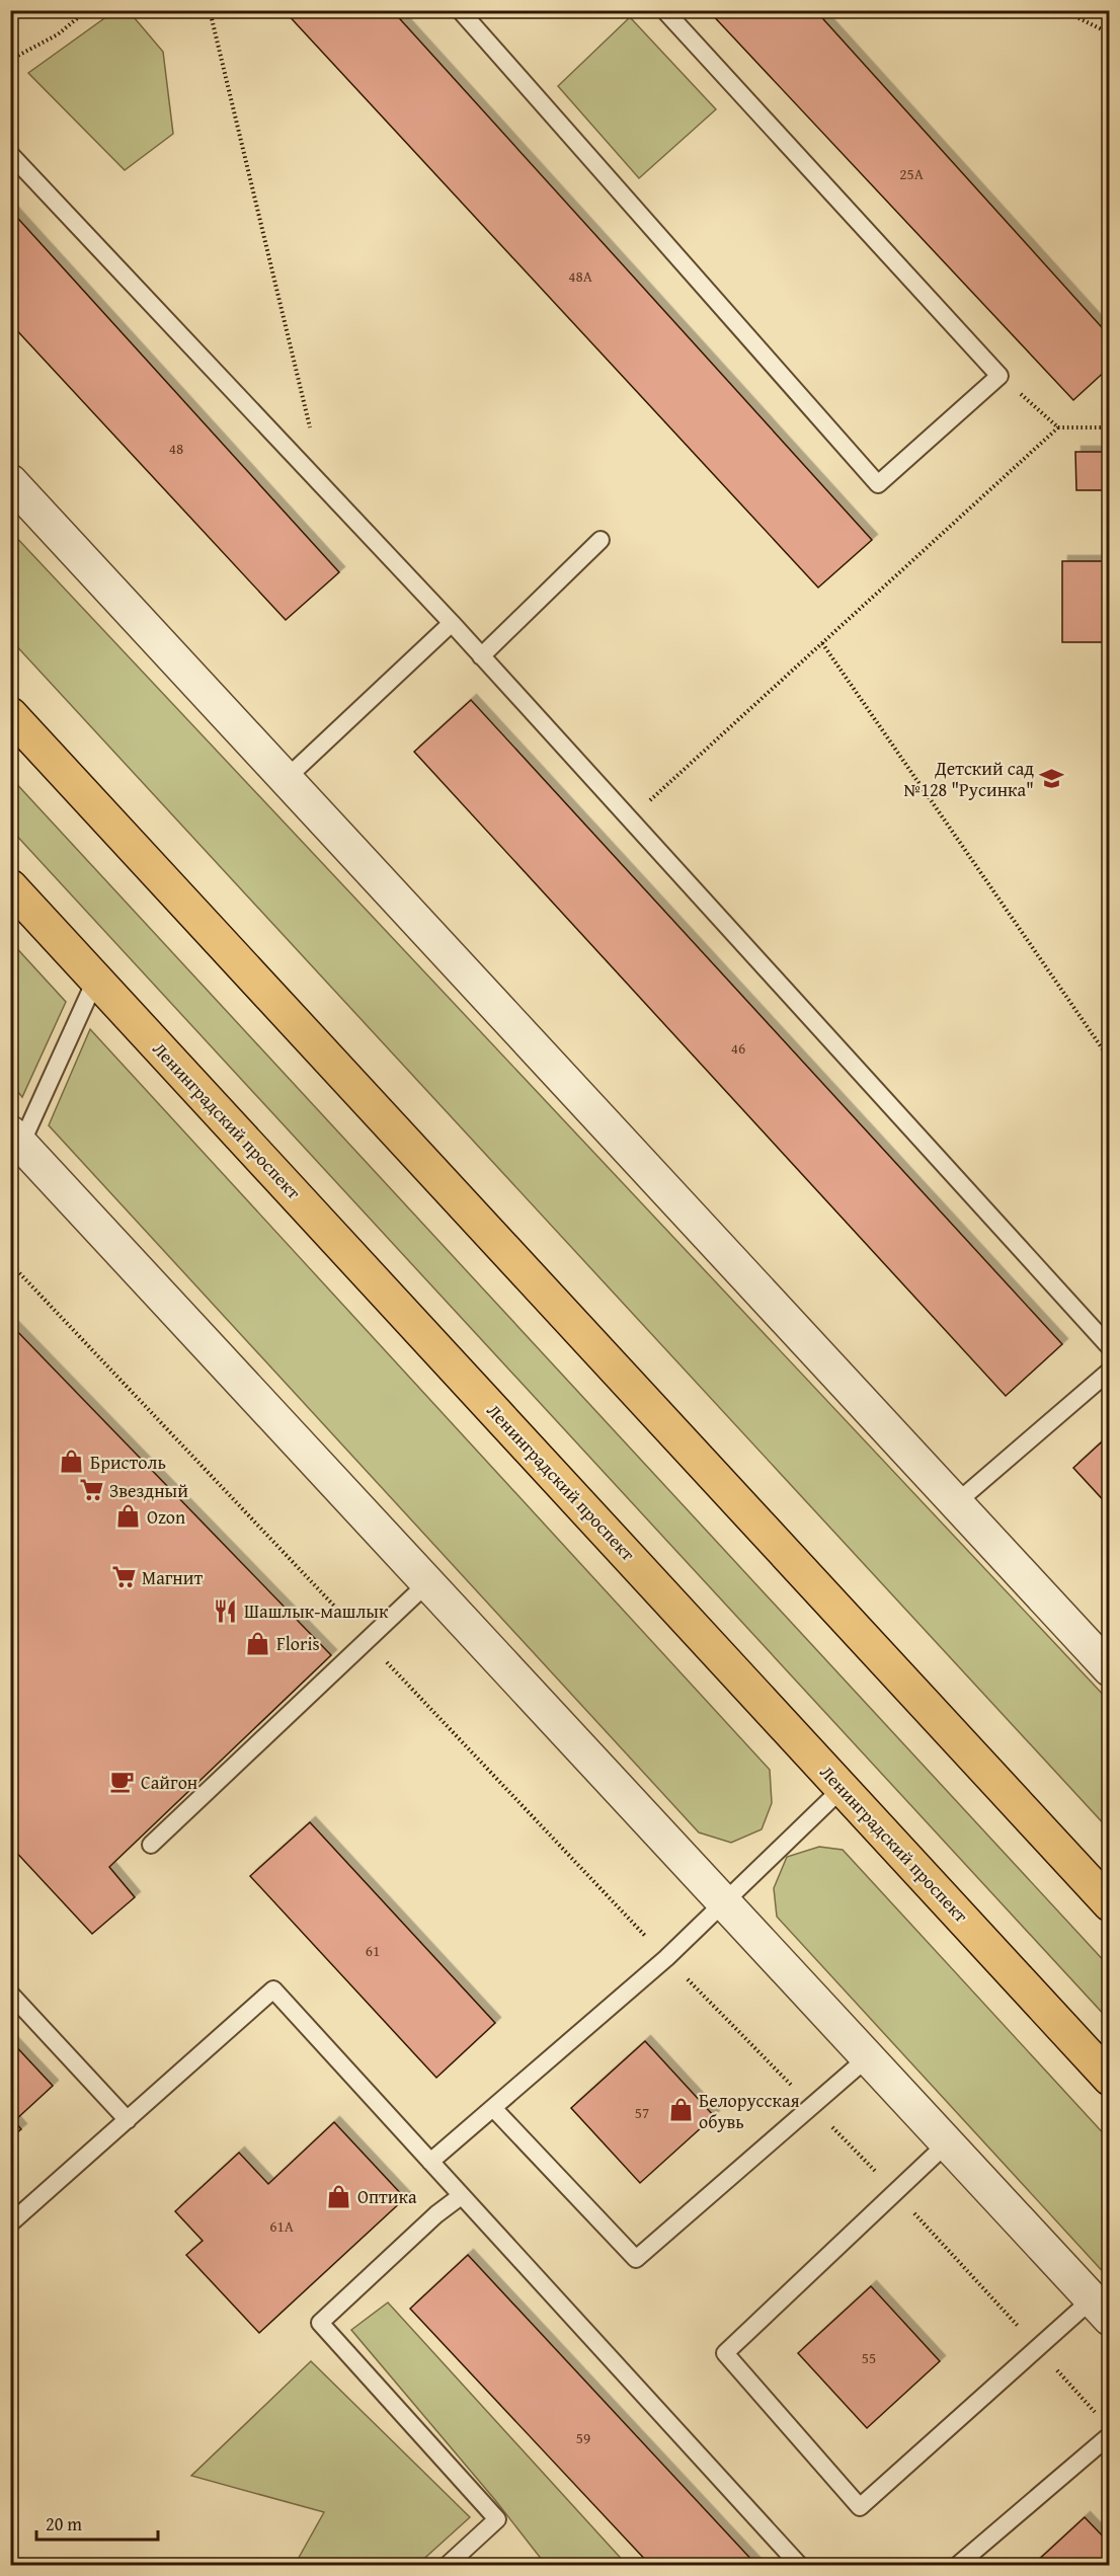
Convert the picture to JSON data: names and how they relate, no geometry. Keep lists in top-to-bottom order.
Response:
{
  "streets": {
    "main road": ["Ленинградский проспект"]
  },
  "places": {
    "school or university": ["Детский сад №128 \"Русинка\""],
    "shop": [
      "Бристоль",
      "Ozon",
      "Floris",
      "Белорусская обувь",
      "Оптика"
    ],
    "supermarket": ["Звездный", "Магнит"],
    "restaurant": ["Шашлык-машлык"],
    "cafe": ["Сайгон"]
  },
  "house_numbers": [
    "25А",
    "48А",
    "48",
    "46",
    "61",
    "57",
    "61А",
    "55",
    "59"
  ],
  "scale_bar": "20 m"
}
